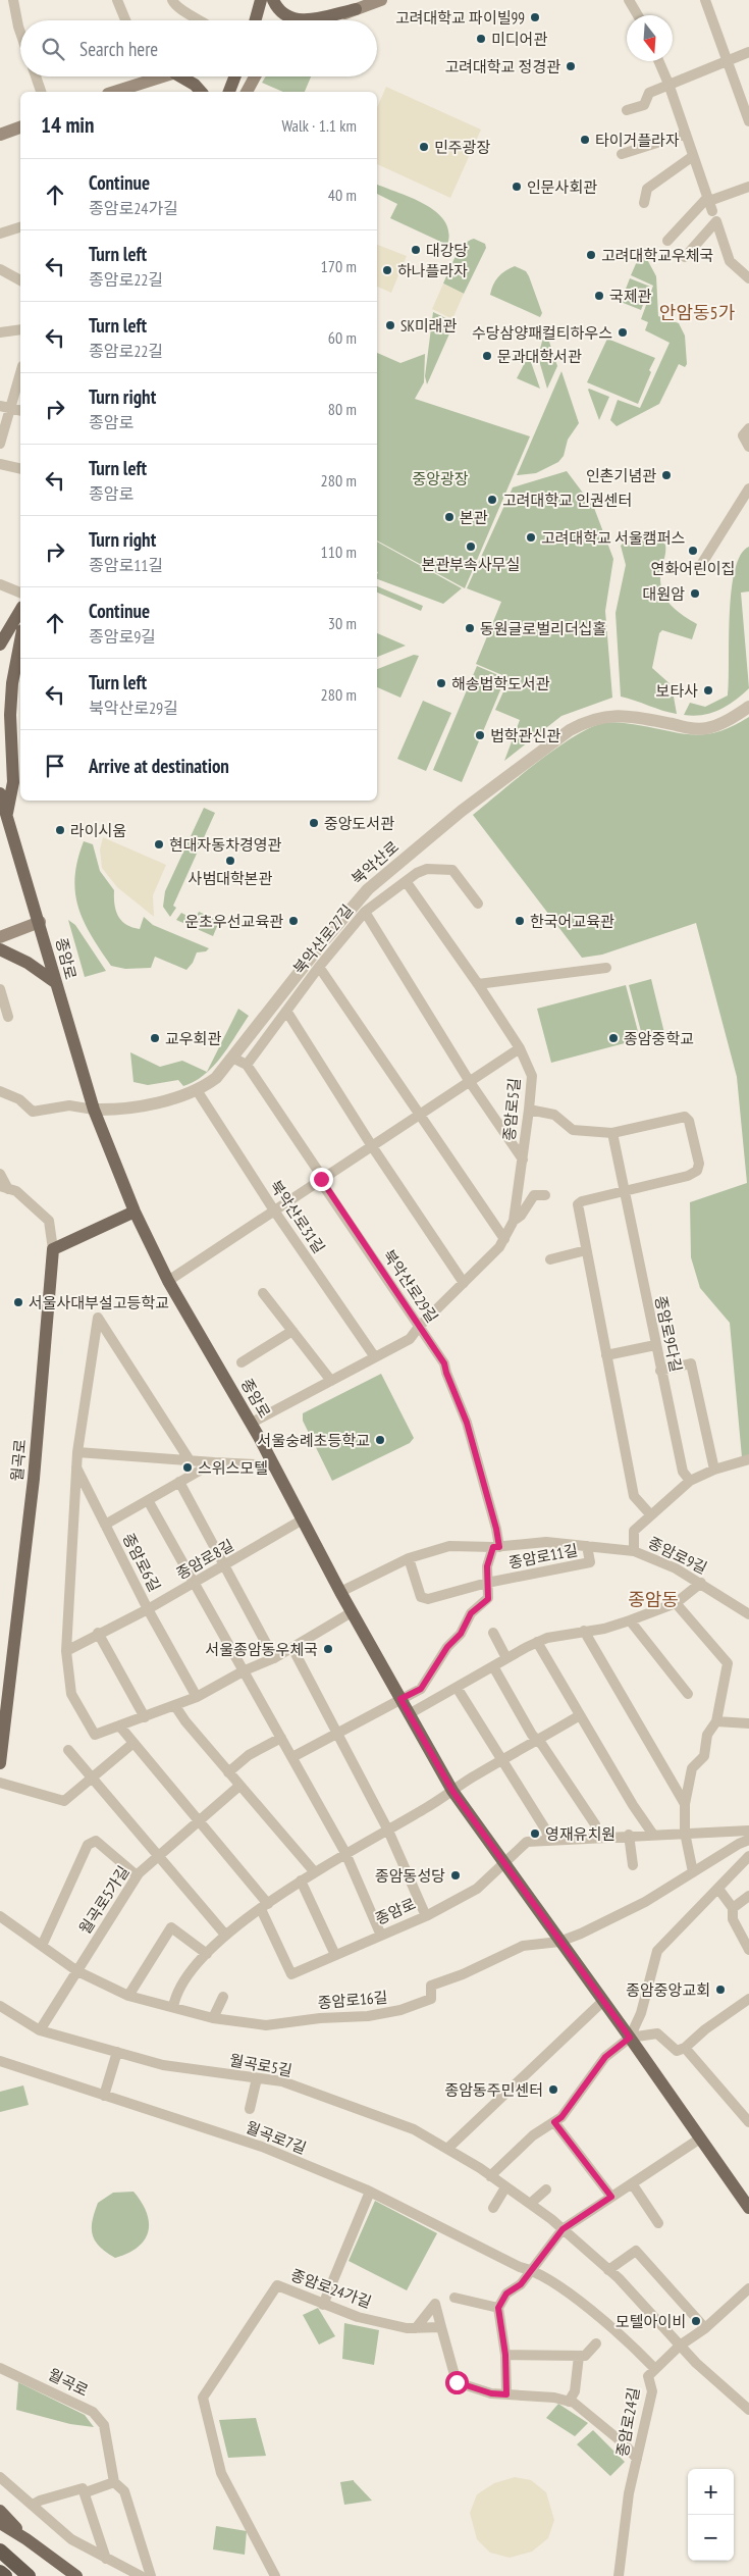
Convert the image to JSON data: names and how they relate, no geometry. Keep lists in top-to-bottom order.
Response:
{
  "streets": {
    "main road": ["종암로", "월곡로"],
    "street": [
      "북악산로",
      "북악산로27길",
      "종암로5길",
      "북악산로31길",
      "북악산로29길",
      "종암로9다길",
      "종암로9길",
      "종암로11길",
      "종암로8길",
      "종암로6길",
      "월곡로5가길",
      "종암로16길",
      "월곡로5길",
      "월곡로7길",
      "종암로24가길",
      "종암로24길"
    ]
  },
  "crossings": [
    ["북악산로", "종암로"],
    ["북악산로", "북악산로31길"],
    ["북악산로27길", "종암로5길"],
    ["북악산로27길", "북악산로29길"],
    ["종암로", "종암로5길"],
    ["종암로", "종암로9길"],
    ["종암로", "종암로8길"],
    ["종암로", "종암로16길"],
    ["종암로5길", "북악산로31길"],
    ["종암로5길", "북악산로29길"],
    ["북악산로29길", "종암로9길"],
    ["종암로9길", "종암로11길"],
    ["종암로8길", "종암로6길"],
    ["월곡로5가길", "종암로16길"],
    ["월곡로5가길", "월곡로5길"],
    ["월곡로7길", "종암로24길"]
  ],
  "districts": ["안암동5가", "종암동"],
  "parks": ["중앙광장"],
  "places": [
    "고려대학교 파이빌99",
    "미디어관",
    "고려대학교 정경관",
    "타이거플라자",
    "민주광장",
    "인문사회관",
    "대강당",
    "고려대학교우체국",
    "하나플라자",
    "국제관",
    "SK미래관",
    "수당삼양패컬티하우스",
    "문과대학서관",
    "인촌기념관",
    "고려대학교 인권센터",
    "본관",
    "고려대학교 서울캠퍼스",
    "본관부속사무실",
    "연화어린이집",
    "대원암",
    "동원글로벌리더십홀",
    "해송법학도서관",
    "보타사",
    "법학관신관",
    "중앙도서관",
    "라이시움",
    "현대자동차경영관",
    "사범대학본관",
    "운초우선교육관",
    "한국어교육관",
    "교우회관",
    "종암중학교",
    "서울사대부설고등학교",
    "서울숭례초등학교",
    "스위스모텔",
    "서울종암동우체국",
    "영재유치원",
    "종암동성당",
    "종암중앙교회",
    "종암동주민센터",
    "모텔아이비"
  ],
  "north": "bottom",
  "page": {
    "search": "Search here",
    "heading": ["14 min", "Walk · 1.1 km"],
    "list": [
      ["Continue", "종암로24가길", "40 m"],
      ["Turn left", "종암로22길", "170 m"],
      ["Turn left", "종암로22길", "60 m"],
      ["Turn right", "종암로", "80 m"],
      ["Turn left", "종암로", "280 m"],
      ["Turn right", "종암로11길", "110 m"],
      ["Continue", "종암로9길", "30 m"],
      ["Turn left", "북악산로29길", "280 m"],
      "Arrive at destination"
    ],
    "map_buttons": ["+", "−"]
  }
}
